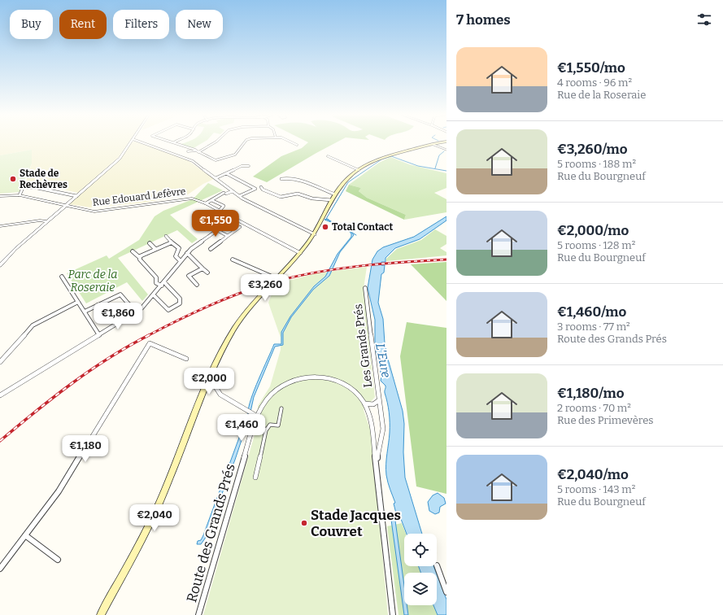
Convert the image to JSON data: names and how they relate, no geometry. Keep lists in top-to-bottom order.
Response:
{
  "streets": {
    "street": ["Rue Edouard Lefèvre", "Les Grands Prés", "Route des Grands Prés"]
  },
  "crossings": [
    ["Les Grands Prés", "Route des Grands Prés"]
  ],
  "water": ["L'Eure"],
  "parks": ["Parc de la Roseraie"],
  "places": ["Stade de Rechèvres", "Total Contact", "Stade Jacques Couvret"],
  "page": {
    "heading": "7 homes",
    "chip": [
      "Buy",
      "Rent",
      "Filters",
      "New"
    ],
    "list": [
      {
        "name": "€1,550/mo",
        "note": "4 rooms · 96 m² · Rue de la Roseraie"
      },
      {
        "name": "€3,260/mo",
        "note": "5 rooms · 188 m² · Rue du Bourgneuf"
      },
      {
        "name": "€2,000/mo",
        "note": "5 rooms · 128 m² · Rue du Bourgneuf"
      },
      {
        "name": "€1,460/mo",
        "note": "3 rooms · 77 m² · Route des Grands Prés"
      },
      {
        "name": "€1,180/mo",
        "note": "2 rooms · 70 m² · Rue des Primevères"
      },
      {
        "name": "€2,040/mo",
        "note": "5 rooms · 143 m² · Rue du Bourgneuf"
      }
    ],
    "price": [
      "€1,550",
      "€3,260",
      "€1,860",
      "€2,000",
      "€1,460",
      "€1,180",
      "€2,040"
    ]
  }
}
